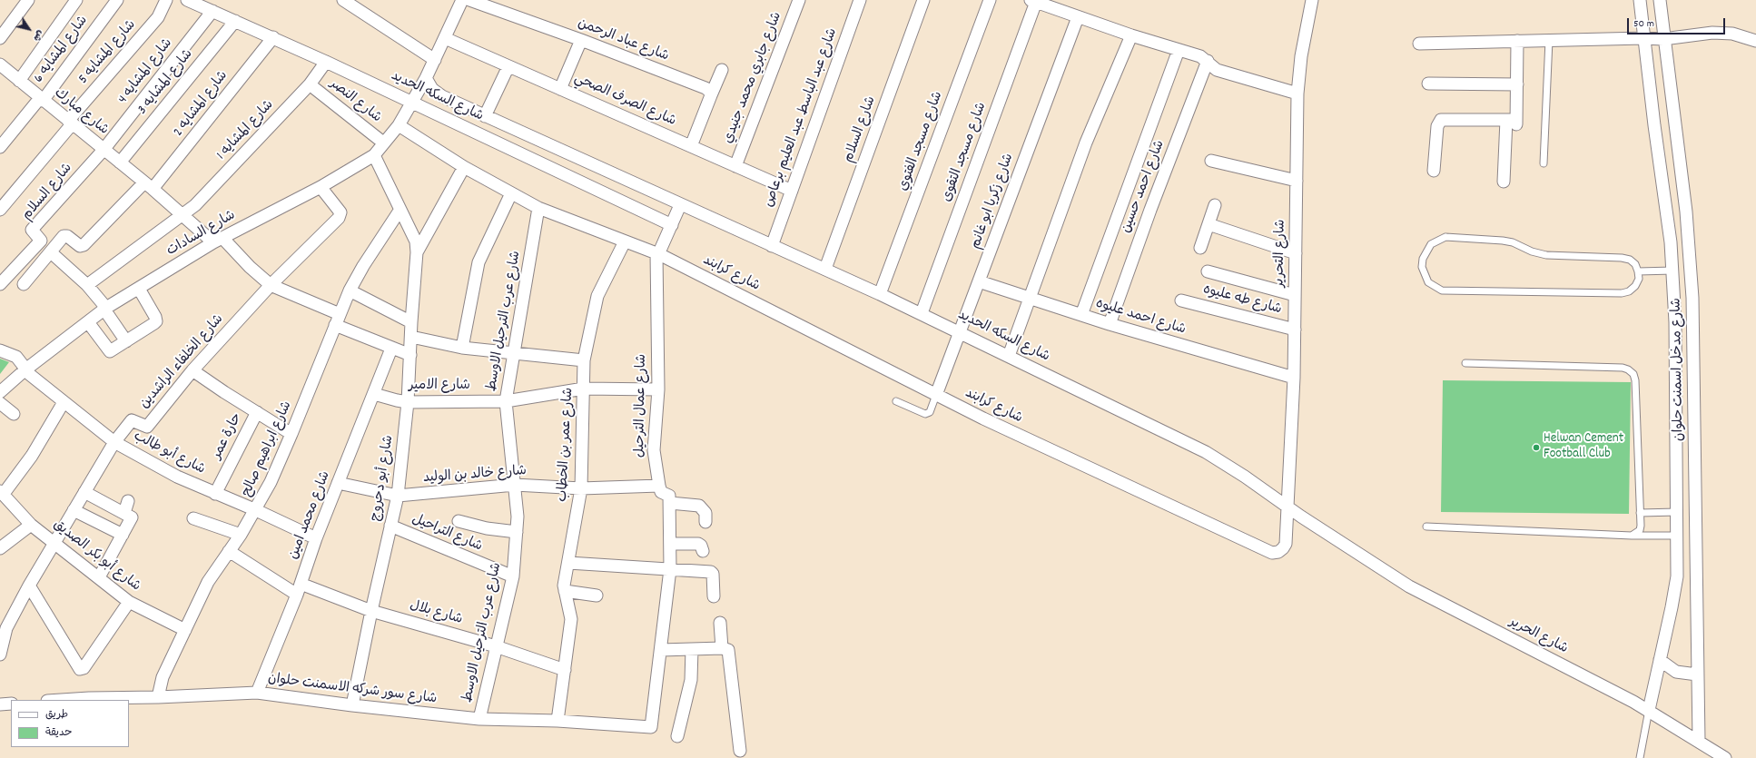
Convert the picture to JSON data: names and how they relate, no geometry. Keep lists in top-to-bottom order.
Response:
{
  "streets": {
    "street": [
      "شارع عباد الرحمن",
      "شارع المشايه 6",
      "شارع المشايه 5",
      "شارع المشايه 4",
      "شارع جابري محمد جنيدي",
      "شارع المشايه 3",
      "شارع السكه الحديد",
      "شارع الصرف الصحي",
      "شارع النصر",
      "شارع المشايه 2",
      "شارع مبارك",
      "شارع عبد الباسط عبد العليم برعاص",
      "شارع السلام",
      "شارع المشايه 1",
      "شارع مسجد الفتوي",
      "شارع مسجد التقوى",
      "شارع احمد حسين",
      "شارع زكريا ابو غانم",
      "شارع السادات",
      "شارع التحرير",
      "شارع كرابند",
      "شارع طه عليوه",
      "شارع احمد عليوه",
      "شارع عرب الترحيل الاوسط",
      "شارع الخلفاء الراشدين",
      "شارع مدخل اسمنت حلوان",
      "شارع الامير",
      "شارع عمال الترحيل",
      "حارة عمر",
      "شارع عمر بن الخطاب",
      "شارع ابراهيم صالح",
      "شارع أبو طالب",
      "شارع خالد بن الوليد",
      "شارع أبو دحروج",
      "شارع محمد امين",
      "شارع التراحيل",
      "شارع أبو بكر الصديق",
      "شارع بلال",
      "شارع الحرير",
      "شارع سور شركه الاسمنت حلوان"
    ]
  },
  "crossings": [
    ["شارع المشايه 6", "شارع مبارك"],
    ["شارع المشايه 5", "شارع مبارك"],
    ["شارع المشايه 4", "شارع السكه الحديد"],
    ["شارع المشايه 4", "شارع مبارك"],
    ["شارع المشايه 4", "شارع السلام"],
    ["شارع جابري محمد جنيدي", "شارع الصرف الصحي"],
    ["شارع المشايه 3", "شارع السكه الحديد"],
    ["شارع المشايه 3", "شارع مبارك"],
    ["شارع السكه الحديد", "شارع المشايه 2"],
    ["شارع السكه الحديد", "شارع عبد الباسط عبد العليم برعاص"],
    ["شارع السكه الحديد", "شارع السلام"],
    ["شارع السكه الحديد", "شارع المشايه 1"],
    ["شارع السكه الحديد", "شارع مسجد الفتوي"],
    ["شارع السكه الحديد", "شارع مسجد التقوى"],
    ["شارع السكه الحديد", "شارع زكريا ابو غانم"],
    ["شارع السكه الحديد", "شارع السادات"],
    ["شارع السكه الحديد", "شارع التحرير"],
    ["شارع السكه الحديد", "شارع كرابند"],
    ["شارع السكه الحديد", "شارع الحرير"],
    ["شارع الصرف الصحي", "شارع عبد الباسط عبد العليم برعاص"],
    ["شارع الصرف الصحي", "شارع السادات"],
    ["شارع النصر", "شارع المشايه 1"],
    ["شارع النصر", "شارع السادات"],
    ["شارع المشايه 2", "شارع مبارك"],
    ["شارع مبارك", "شارع السلام"],
    ["شارع مبارك", "شارع المشايه 1"],
    ["شارع مبارك", "شارع السادات"],
    ["شارع مبارك", "شارع الخلفاء الراشدين"],
    ["شارع مبارك", "شارع ابراهيم صالح"],
    ["شارع مبارك", "شارع أبو دحروج"],
    ["شارع مبارك", "شارع محمد امين"],
    ["شارع احمد حسين", "شارع احمد عليوه"],
    ["شارع زكريا ابو غانم", "شارع كرابند"],
    ["شارع زكريا ابو غانم", "شارع احمد عليوه"],
    ["شارع السادات", "شارع الخلفاء الراشدين"],
    ["شارع السادات", "شارع أبو طالب"],
    ["شارع السادات", "شارع أبو دحروج"],
    ["شارع التحرير", "شارع كرابند"],
    ["شارع التحرير", "شارع طه عليوه"],
    ["شارع التحرير", "شارع احمد عليوه"],
    ["شارع كرابند", "شارع عمال الترحيل"],
    ["شارع عرب الترحيل الاوسط", "شارع الامير"],
    ["شارع عرب الترحيل الاوسط", "شارع خالد بن الوليد"],
    ["شارع عرب الترحيل الاوسط", "شارع التراحيل"],
    ["شارع عرب الترحيل الاوسط", "شارع بلال"],
    ["شارع عرب الترحيل الاوسط", "شارع سور شركه الاسمنت حلوان"],
    ["شارع الخلفاء الراشدين", "شارع أبو طالب"],
    ["شارع الخلفاء الراشدين", "شارع أبو بكر الصديق"],
    ["شارع مدخل اسمنت حلوان", "شارع الحرير"],
    ["شارع الامير", "شارع عمال الترحيل"],
    ["شارع الامير", "شارع عمر بن الخطاب"],
    ["شارع الامير", "شارع أبو دحروج"],
    ["شارع الامير", "شارع محمد امين"],
    ["شارع عمال الترحيل", "شارع خالد بن الوليد"],
    ["حارة عمر", "شارع أبو طالب"],
    ["شارع عمر بن الخطاب", "شارع خالد بن الوليد"],
    ["شارع عمر بن الخطاب", "شارع بلال"],
    ["شارع عمر بن الخطاب", "شارع سور شركه الاسمنت حلوان"],
    ["شارع ابراهيم صالح", "شارع أبو طالب"],
    ["شارع ابراهيم صالح", "شارع أبو دحروج"],
    ["شارع ابراهيم صالح", "شارع أبو بكر الصديق"],
    ["شارع ابراهيم صالح", "شارع بلال"],
    ["شارع ابراهيم صالح", "شارع سور شركه الاسمنت حلوان"],
    ["شارع أبو طالب", "شارع محمد امين"],
    ["شارع خالد بن الوليد", "شارع أبو دحروج"],
    ["شارع خالد بن الوليد", "شارع محمد امين"],
    ["شارع أبو دحروج", "شارع التراحيل"],
    ["شارع أبو دحروج", "شارع بلال"],
    ["شارع أبو دحروج", "شارع سور شركه الاسمنت حلوان"],
    ["شارع محمد امين", "شارع بلال"],
    ["شارع محمد امين", "شارع سور شركه الاسمنت حلوان"]
  ],
  "places": ["Helwan Cement Football Club"],
  "legend": ["طريق", "حديقة"],
  "scale_bar": "50 m",
  "north": "bottom right"
}
